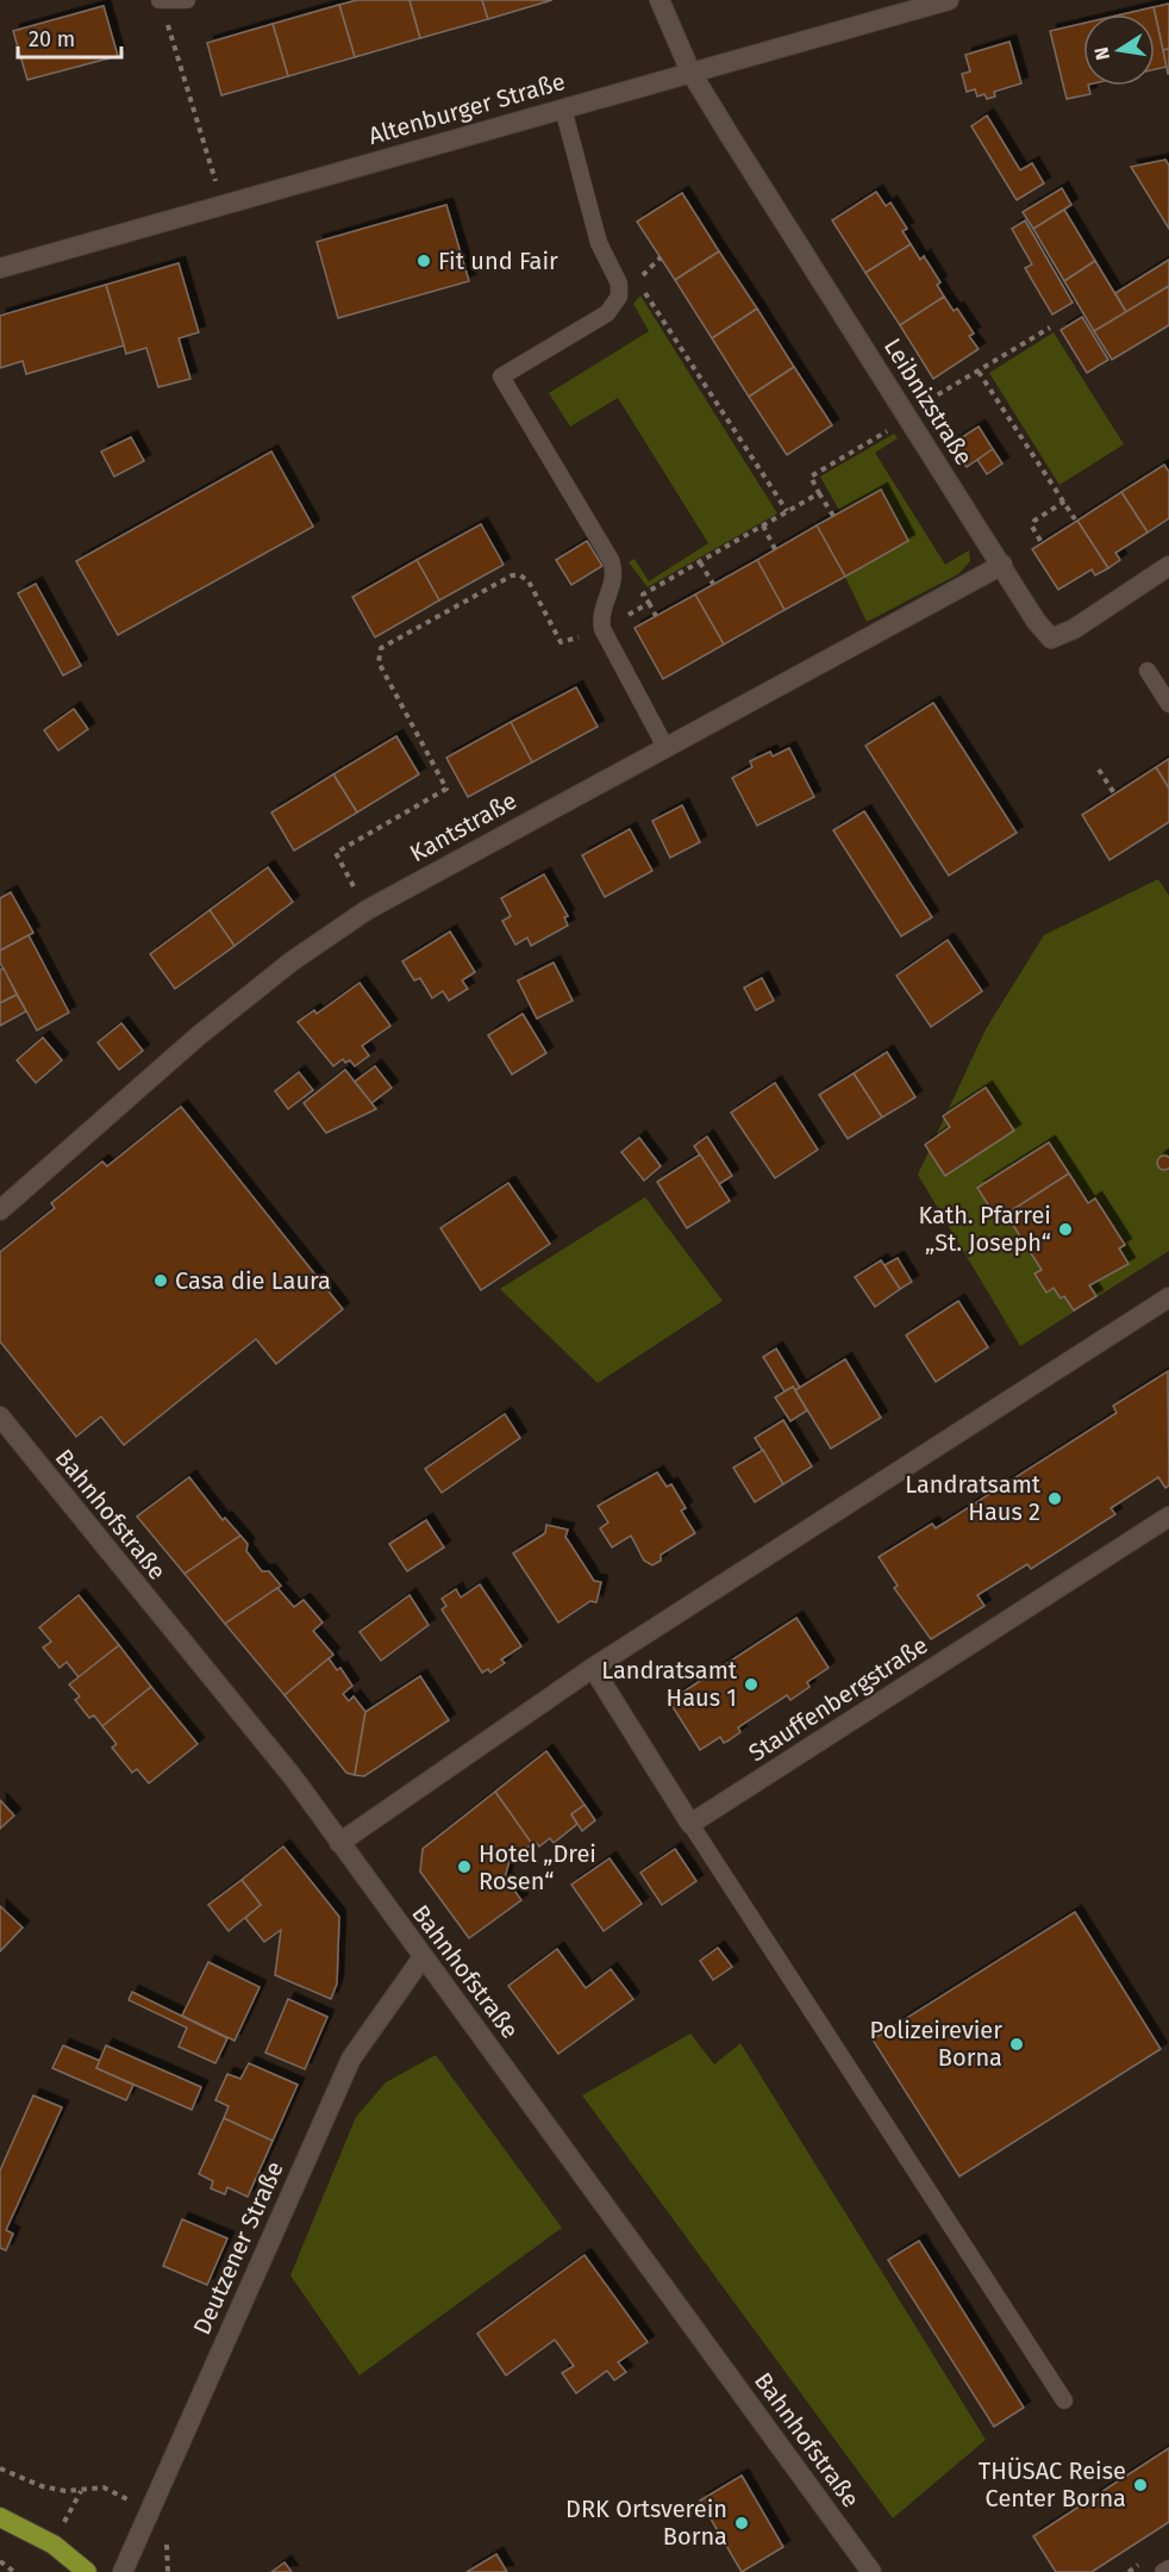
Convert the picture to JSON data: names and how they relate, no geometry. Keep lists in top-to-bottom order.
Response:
{
  "streets": {
    "street": [
      "Altenburger Straße",
      "Leibnizstraße",
      "Kantstraße",
      "Bahnhofstraße",
      "Stauffenbergstraße",
      "Deutzener Straße"
    ]
  },
  "crossings": [
    ["Altenburger Straße", "Leibnizstraße"],
    ["Leibnizstraße", "Kantstraße"],
    ["Bahnhofstraße", "Deutzener Straße"]
  ],
  "places": [
    "Fit und Fair",
    "Kath. Pfarrei „St. Joseph“",
    "Casa die Laura",
    "Landratsamt Haus 2",
    "Landratsamt Haus 1",
    "Hotel „Drei Rosen“",
    "Polizeirevier Borna",
    "THÜSAC Reise Center Borna",
    "DRK Ortsverein Borna"
  ],
  "scale_bar": "20 m",
  "north": "left"
}
